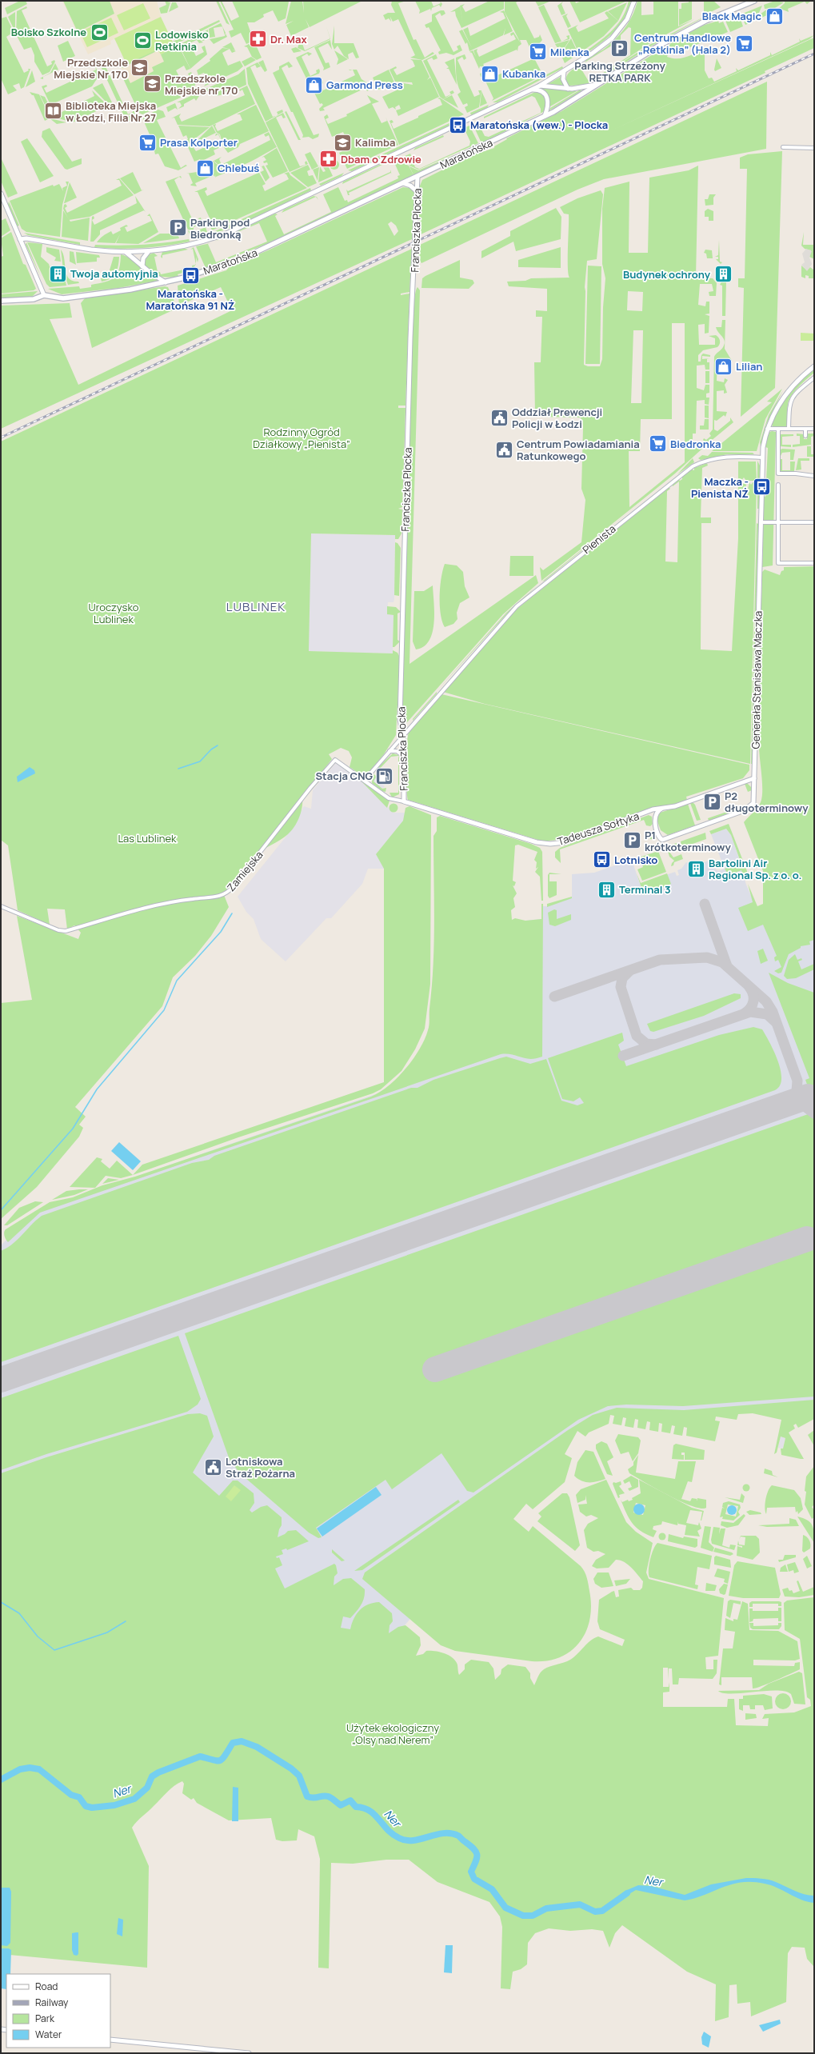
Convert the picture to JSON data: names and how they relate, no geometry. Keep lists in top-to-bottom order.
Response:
{
  "streets": {
    "main road": ["Maratońska"],
    "street": [
      "Franciszka Plocka",
      "Pienista",
      "Generała Stanisława Maczka",
      "Tadeusza Sołtyka",
      "Zamiejska"
    ]
  },
  "crossings": [
    ["Maratońska", "Franciszka Plocka"],
    ["Franciszka Plocka", "Pienista"],
    ["Franciszka Plocka", "Tadeusza Sołtyka"],
    ["Franciszka Plocka", "Zamiejska"],
    ["Pienista", "Generała Stanisława Maczka"],
    ["Pienista", "Zamiejska"],
    ["Generała Stanisława Maczka", "Tadeusza Sołtyka"],
    ["Tadeusza Sołtyka", "Zamiejska"]
  ],
  "districts": ["LUBLINEK"],
  "water": ["Ner"],
  "parks": [
    "Rodzinny Ogród Działkowy „Pienista”",
    "Uroczysko Lublinek",
    "Las Lublinek",
    "Użytek ekologiczny „Olsy nad Nerem”"
  ],
  "places": {
    "shop": [
      "Black Magic",
      "Kubanka",
      "Garmond Press",
      "Chlebuś",
      "Lilian"
    ],
    "sports": ["Boisko Szkolne", "Lodowisko Retkinia"],
    "pharmacy": ["Dr. Max", "Dbam o Zdrowie"],
    "supermarket": [
      "Centrum Handlowe „Retkinia” (Hala 2)",
      "Milenka",
      "Prasa Kolporter",
      "Biedronka"
    ],
    "parking": [
      "Parking Strzeżony RETKA PARK",
      "Parking pod Biedronką",
      "P2 długoterminowy",
      "P1 krótkoterminowy"
    ],
    "school or university": ["Przedszkole Miejskie Nr 170", "Przedszkole Miejskie nr 170", "Kalimba"],
    "library": ["Biblioteka Miejska w Łodzi, Filia Nr 27"],
    "bus stop": [
      "Maratońska (wew.) - Plocka",
      "Maratońska - Maratońska 91 NŻ",
      "Maczka - Pienista NŻ",
      "Lotnisko"
    ],
    "building": [
      "Twoja automyjnia",
      "Budynek ochrony",
      "Bartolini Air Regional Sp. z o. o.",
      "Terminal 3"
    ],
    "public building": ["Oddział Prewencji Policji w Łodzi", "Centrum Powiadamiania Ratunkowego", "Lotniskowa Straż Pożarna"],
    "fuel station": ["Stacja CNG"]
  },
  "legend": [
    "Road",
    "Railway",
    "Park",
    "Water"
  ]
}
